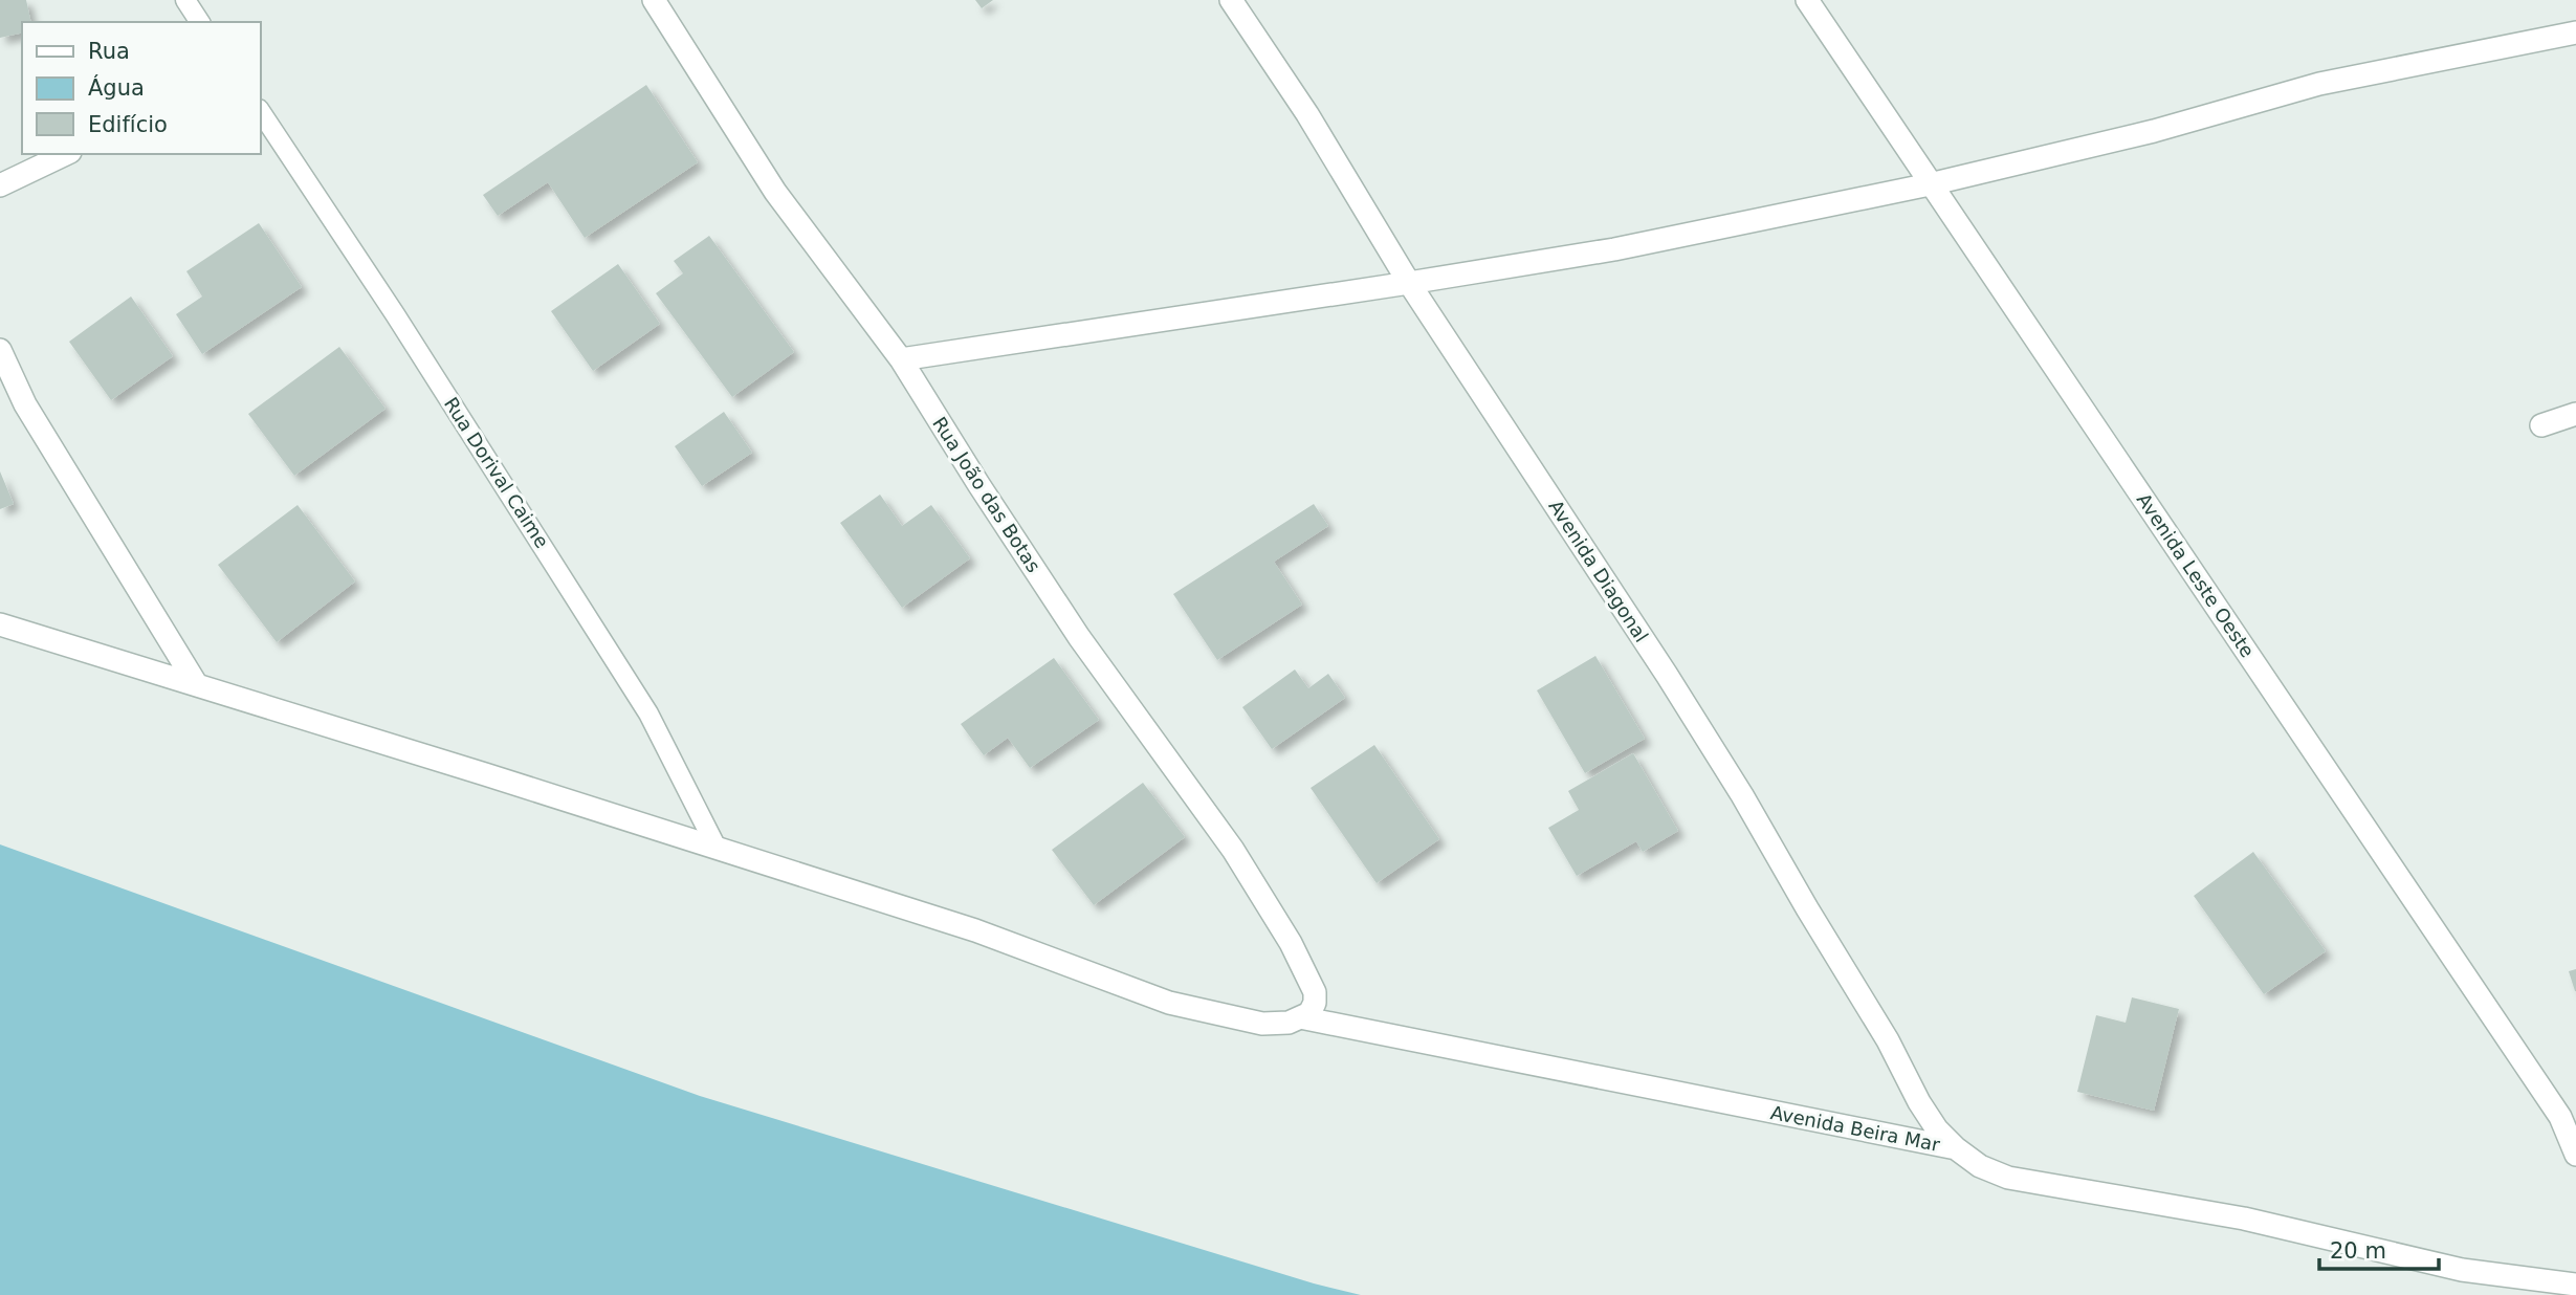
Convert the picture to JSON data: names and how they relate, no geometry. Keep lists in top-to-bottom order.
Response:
{
  "streets": {
    "street": [
      "Rua João das Botas",
      "Avenida Diagonal",
      "Avenida Leste Oeste",
      "Avenida Beira Mar"
    ],
    "lane": ["Rua Dorival Caime"]
  },
  "crossings": [
    ["Rua João das Botas", "Avenida Beira Mar"],
    ["Avenida Diagonal", "Avenida Beira Mar"]
  ],
  "legend": ["Rua", "Água", "Edifício"],
  "scale_bar": "20 m"
}
